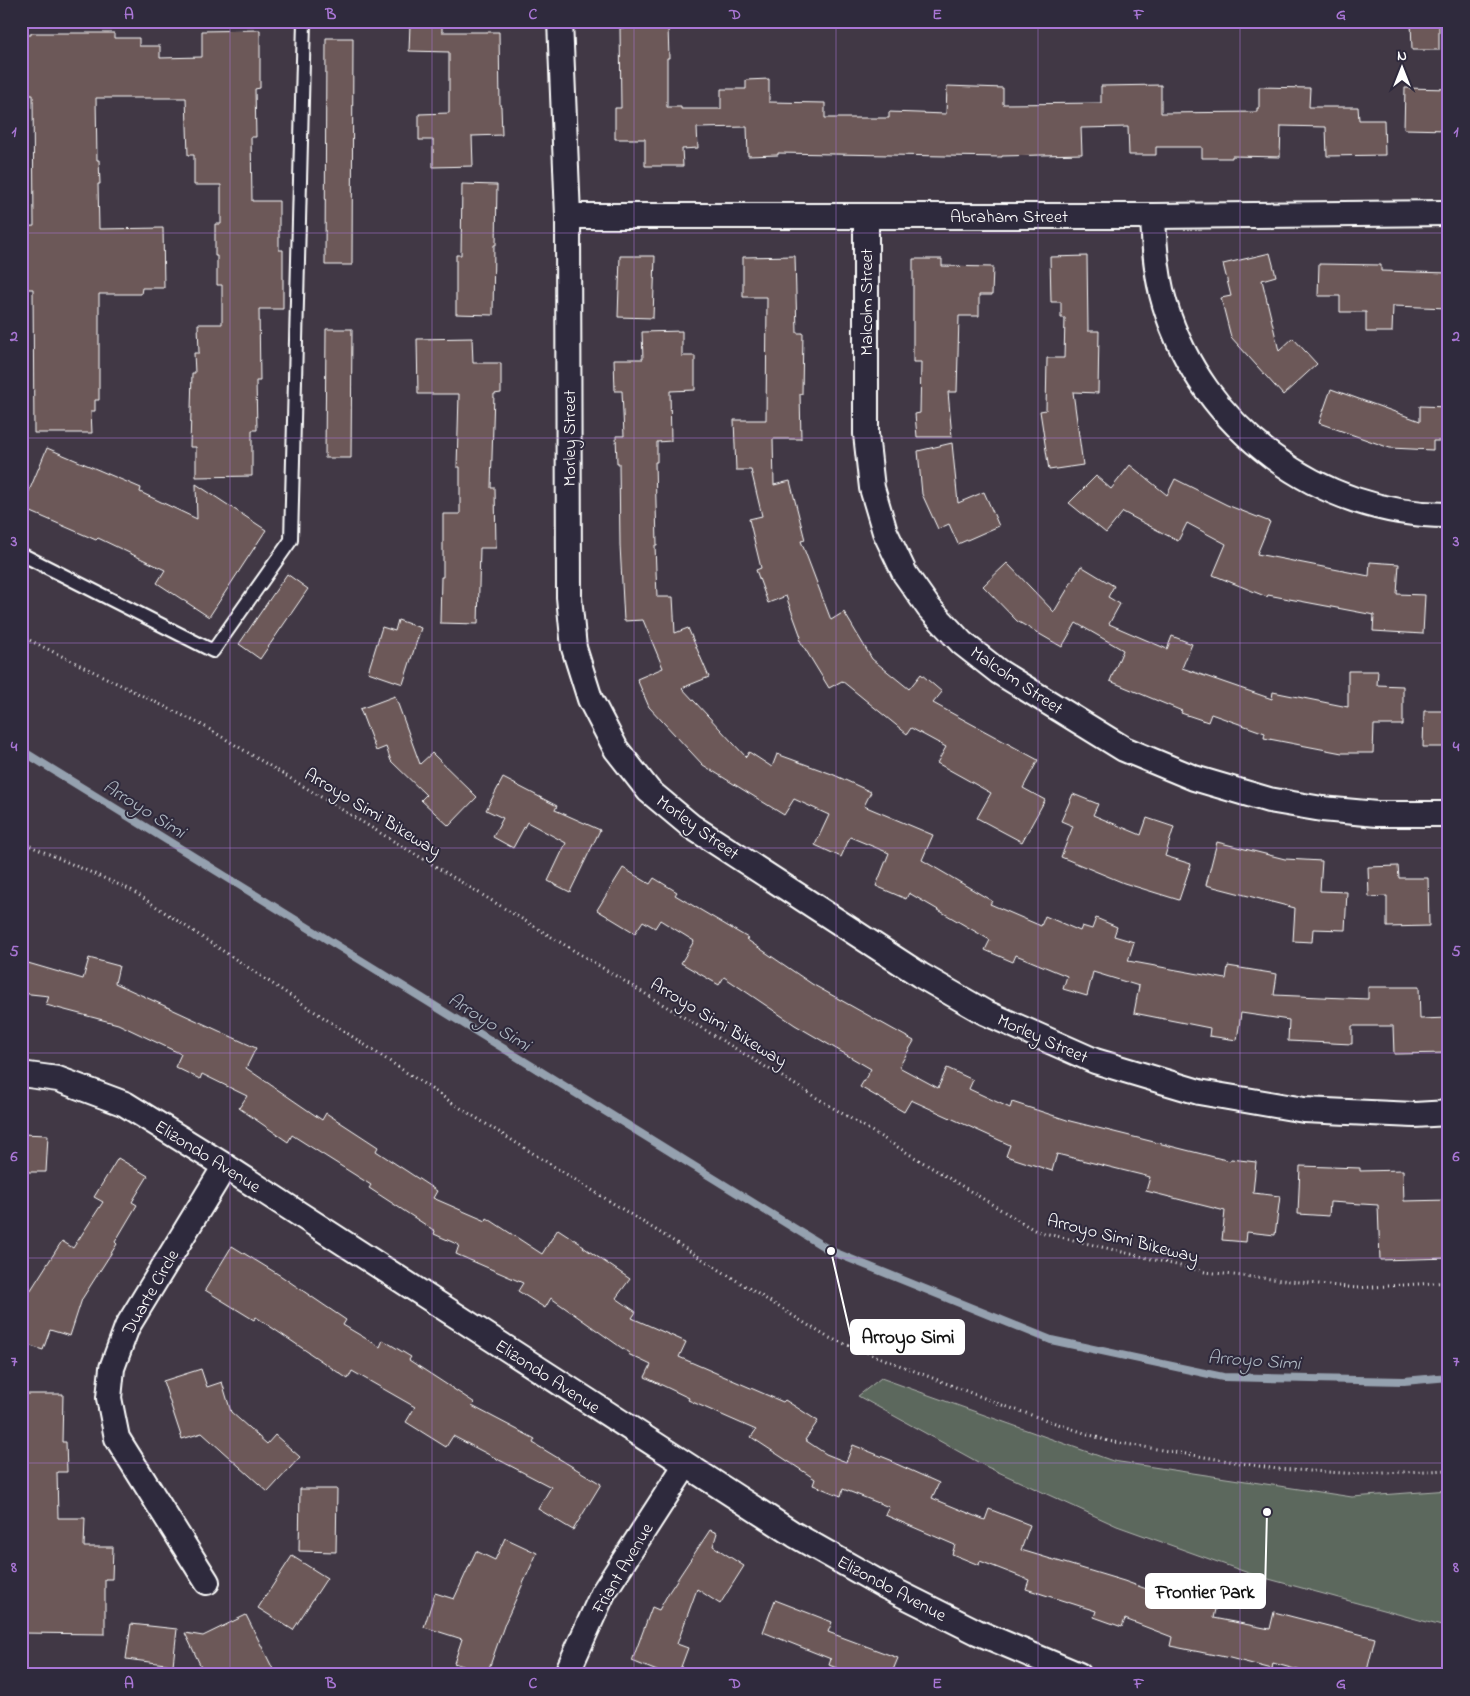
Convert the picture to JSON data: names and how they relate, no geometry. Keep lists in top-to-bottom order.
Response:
{
  "streets": {
    "street": [
      "Abraham Street",
      "Malcolm Street",
      "Morley Street",
      "Elizondo Avenue",
      "Duarte Circle",
      "Friant Avenue"
    ],
    "path": ["Arroyo Simi Bikeway"]
  },
  "crossings": [
    ["Abraham Street", "Malcolm Street"],
    ["Abraham Street", "Morley Street"],
    ["Elizondo Avenue", "Duarte Circle"],
    ["Elizondo Avenue", "Friant Avenue"]
  ],
  "water": ["Arroyo Simi"],
  "places": ["Arroyo Simi", "Frontier Park"],
  "north": "top",
  "grid": {
    "columns": [
      "A",
      "B",
      "C",
      "D",
      "E",
      "F",
      "G"
    ],
    "rows": [
      "1",
      "2",
      "3",
      "4",
      "5",
      "6",
      "7",
      "8"
    ]
  }
}
